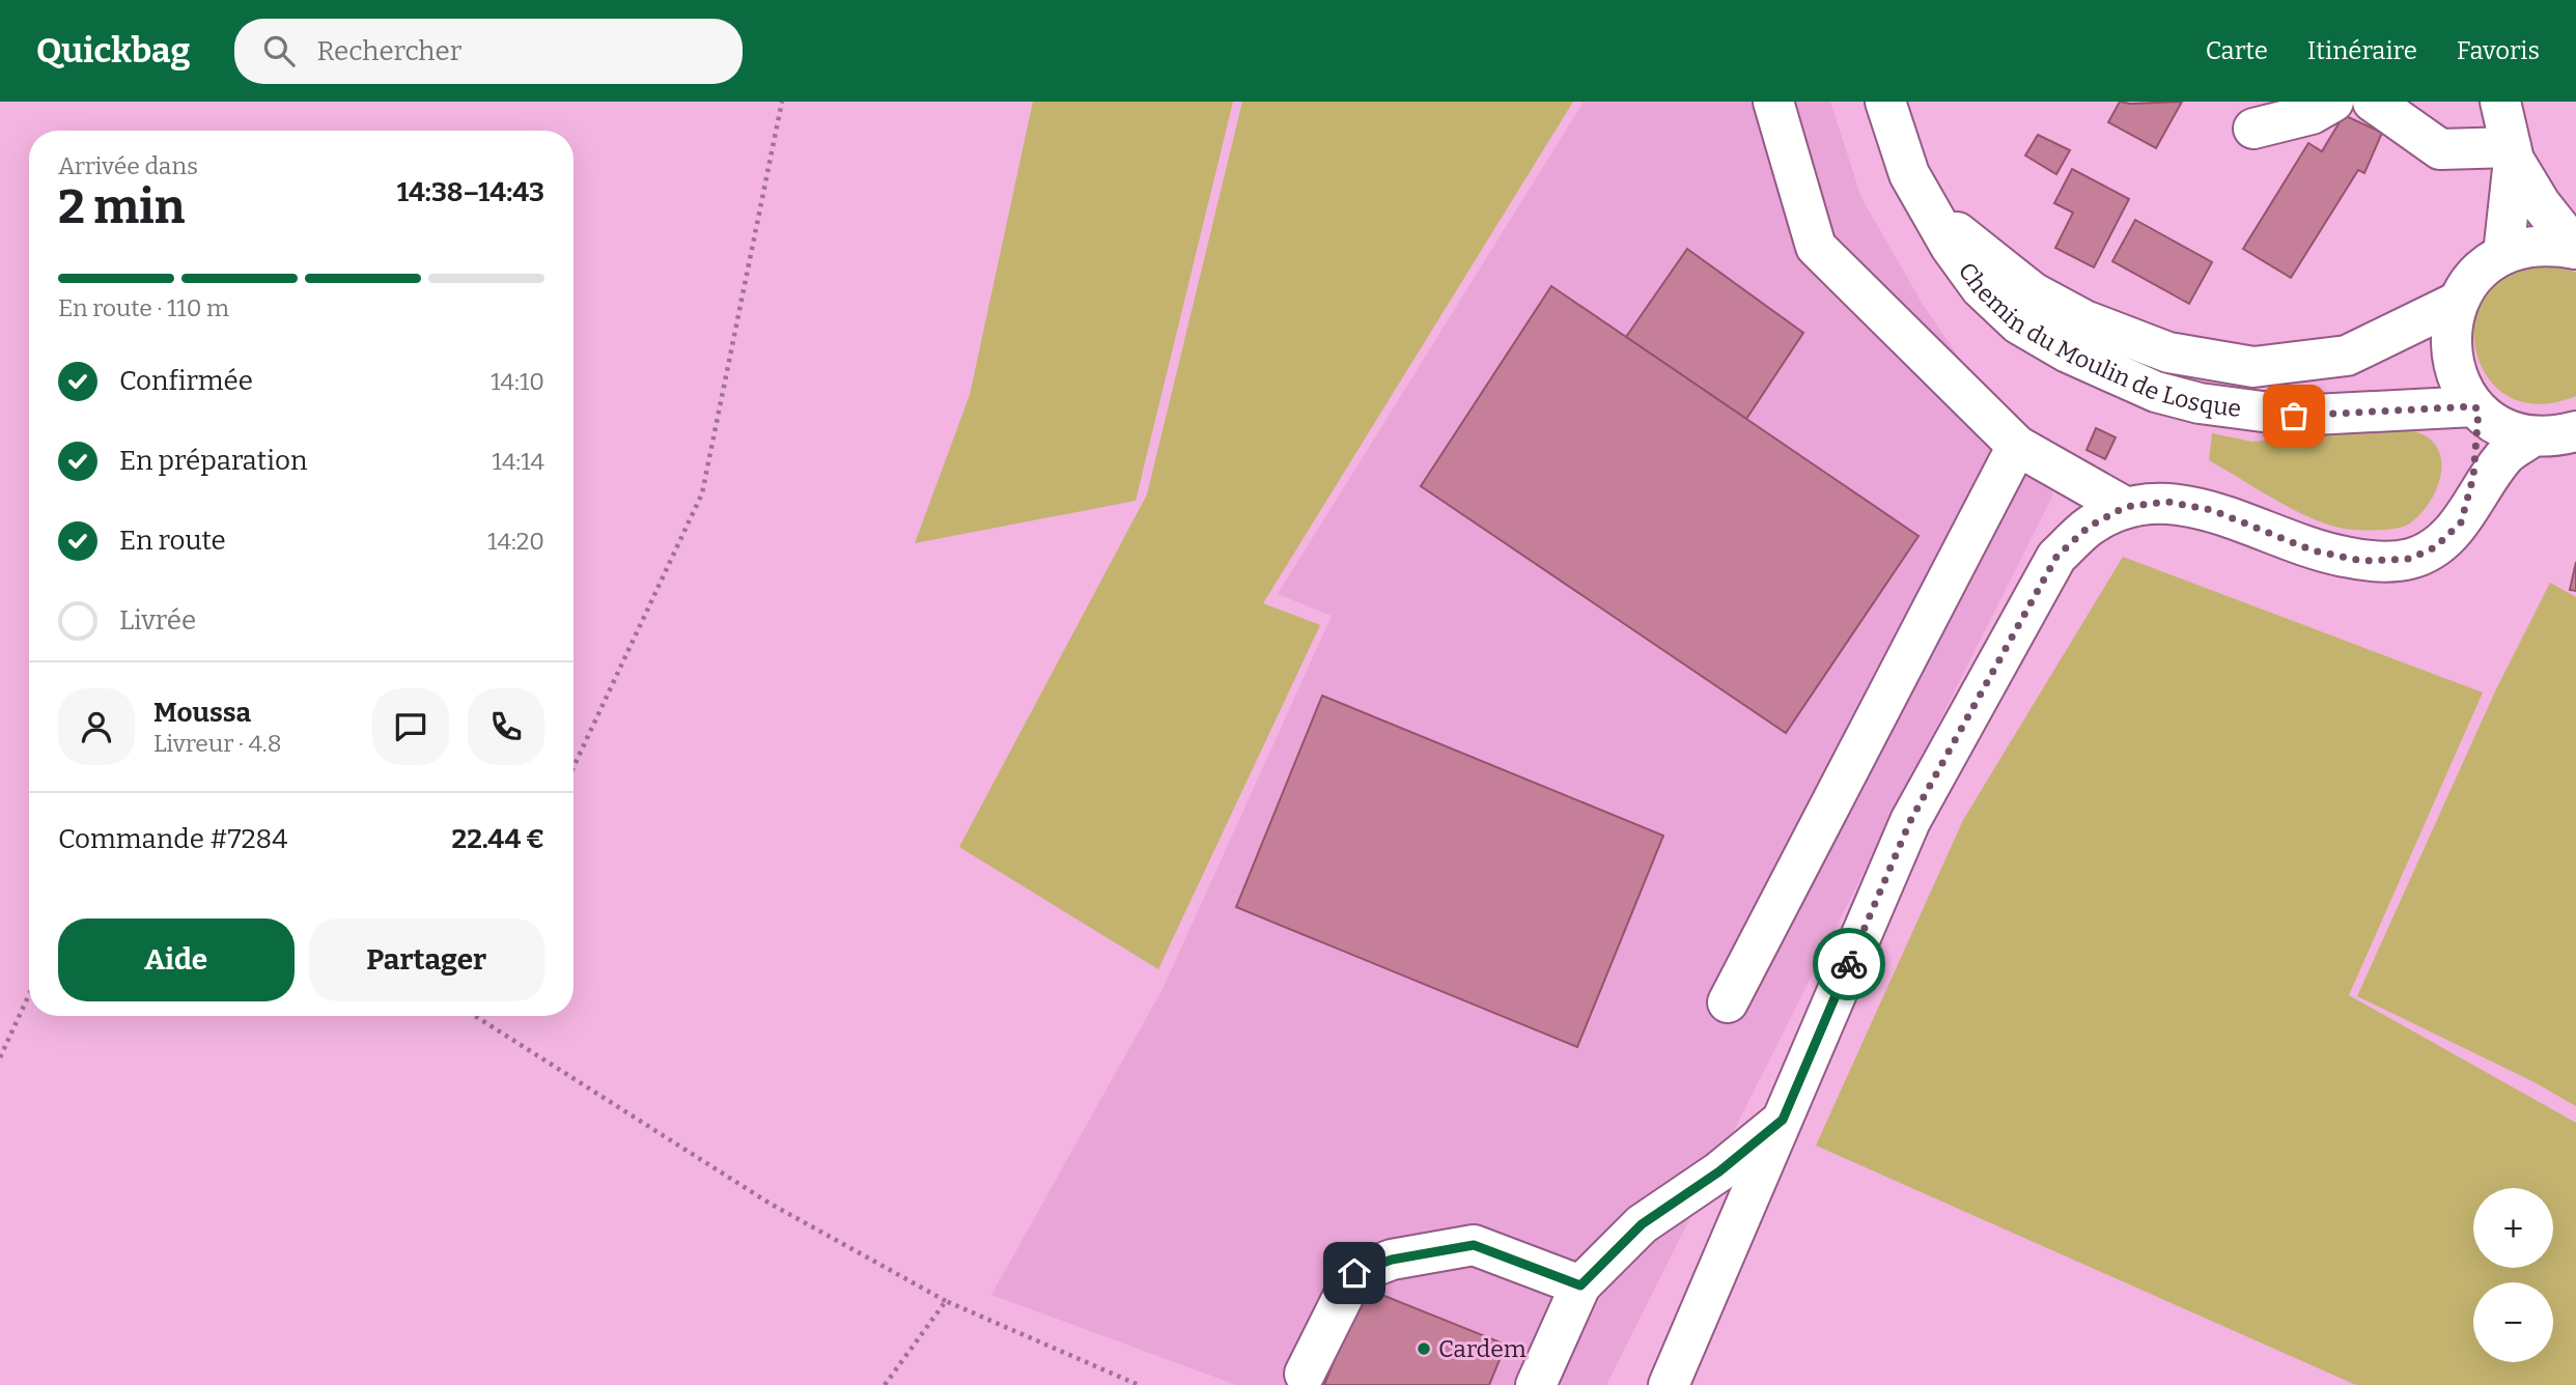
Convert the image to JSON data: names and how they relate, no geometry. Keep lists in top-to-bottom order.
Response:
{
  "streets": {
    "street": ["Chemin du Moulin de Losque"]
  },
  "places": ["Cardem"],
  "page": {
    "header": "Quickbag",
    "search": "Rechercher",
    "nav": ["Carte", "Itinéraire", "Favoris"],
    "heading": ["2 min", "Arrivée dans", "14:38–14:43"],
    "panel": [
      "Moussa",
      "Livreur · 4.8",
      "Commande #7284",
      "22.44 €"
    ],
    "bar": "En route · 110 m",
    "list": [
      ["Confirmée", "14:10"],
      ["En préparation", "14:14"],
      ["En route", "14:20"],
      "Livrée"
    ],
    "buttons": ["Aide", "Partager"],
    "map_buttons": ["+", "−"]
  }
}
